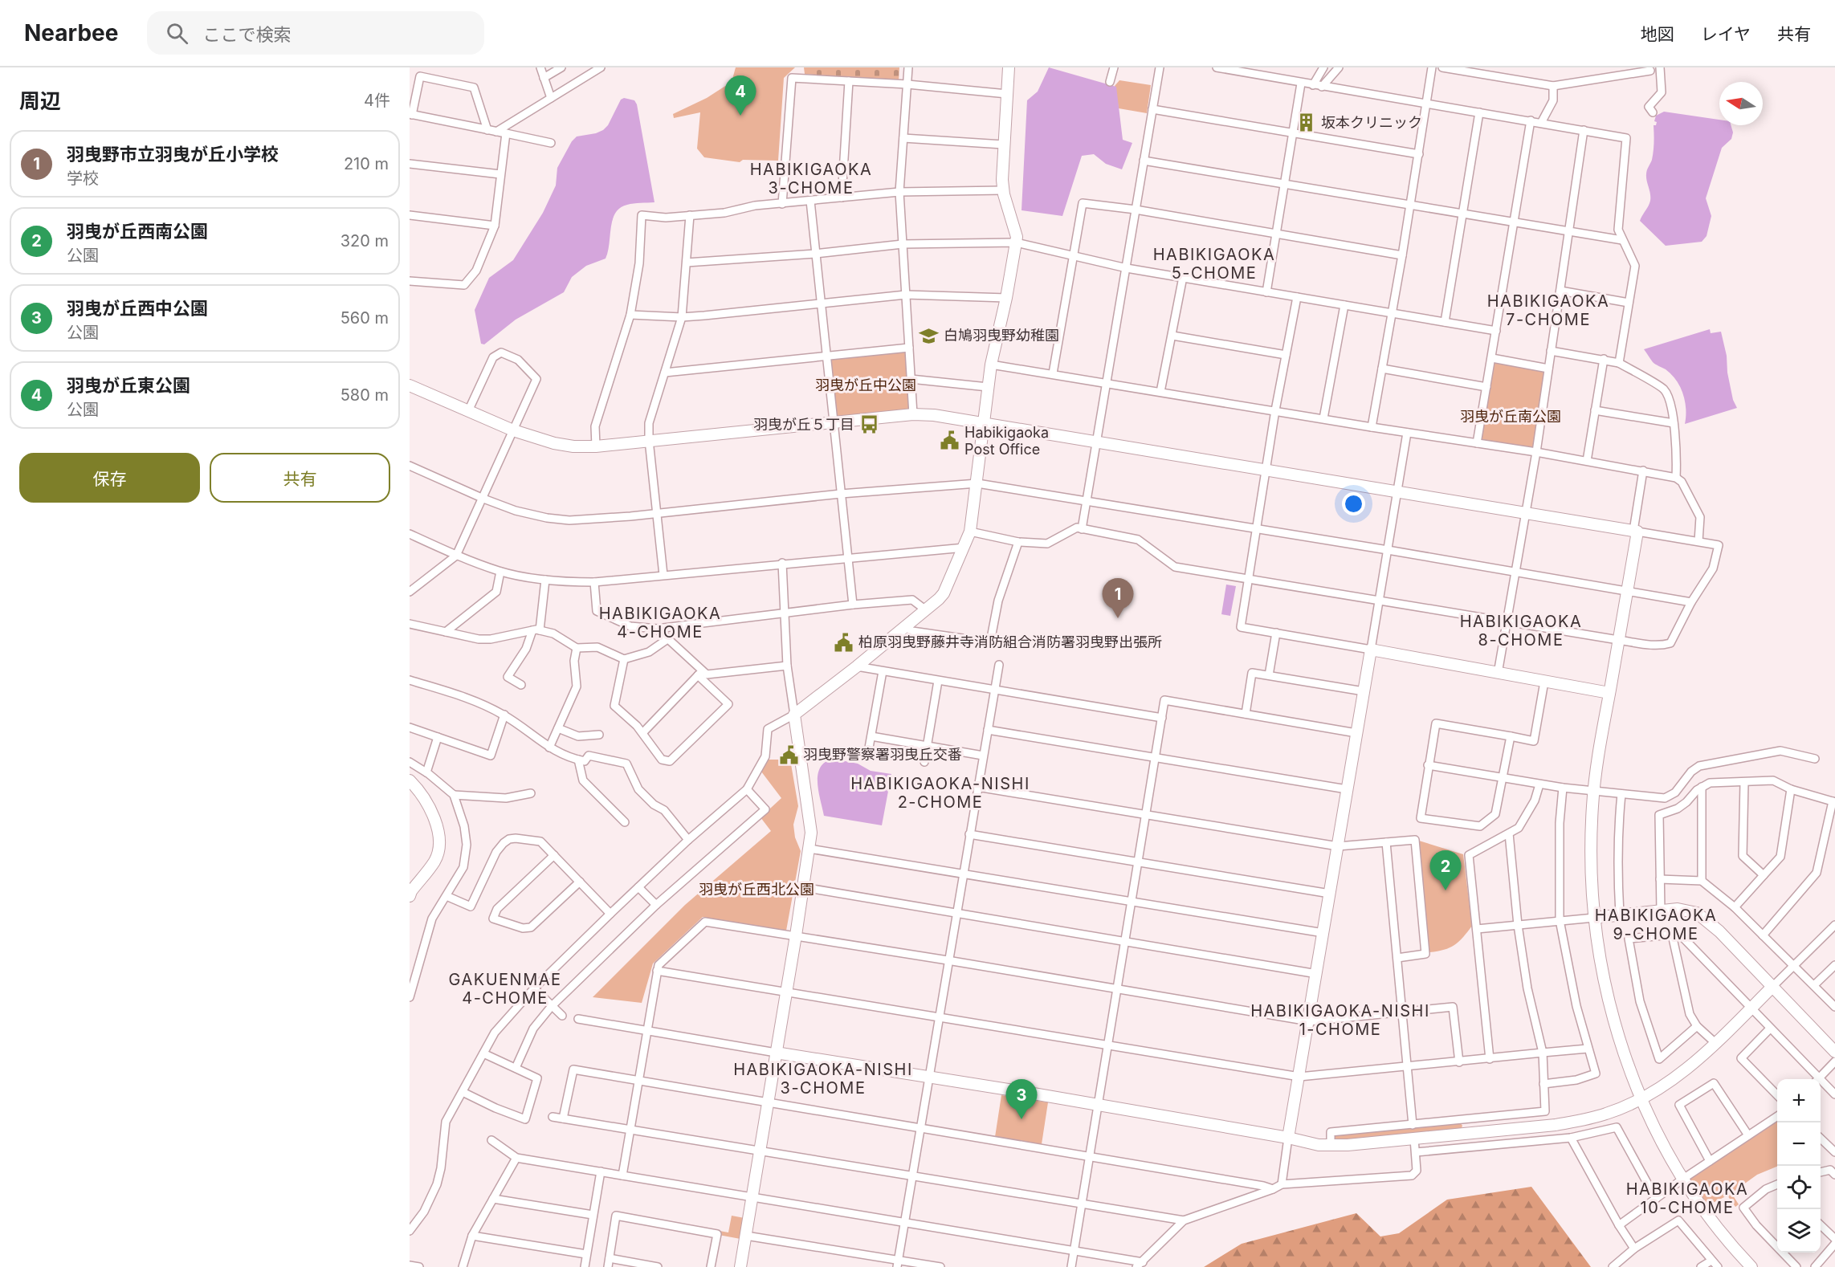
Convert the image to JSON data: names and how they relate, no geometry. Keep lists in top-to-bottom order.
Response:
{
  "districts": [
    "HABIKIGAOKA 3-CHOME",
    "HABIKIGAOKA 5-CHOME",
    "HABIKIGAOKA 7-CHOME",
    "HABIKIGAOKA 4-CHOME",
    "HABIKIGAOKA 8-CHOME",
    "HABIKIGAOKA-NISHI 2-CHOME",
    "HABIKIGAOKA 9-CHOME",
    "GAKUENMAE 4-CHOME",
    "HABIKIGAOKA-NISHI 1-CHOME",
    "HABIKIGAOKA-NISHI 3-CHOME",
    "HABIKIGAOKA 10-CHOME"
  ],
  "parks": ["羽曳が丘中公園", "羽曳が丘南公園", "羽曳が丘西北公園"],
  "places": {
    "building": ["坂本クリニック"],
    "school or university": ["白鳩羽曳野幼稚園"],
    "bus stop": ["羽曳が丘５丁目"],
    "public building": ["Habikigaoka Post Office", "柏原羽曳野藤井寺消防組合消防署羽曳野出張所", "羽曳野警察署羽曳丘交番"]
  },
  "north": "left",
  "page": {
    "header": "Nearbee",
    "search": "ここで検索",
    "nav": ["地図", "レイヤ", "共有"],
    "heading": ["周辺", "4件"],
    "pins": [
      "4",
      "1",
      "2",
      "3"
    ],
    "list": [
      {
        "mark": "1",
        "name": "羽曳野市立羽曳が丘小学校",
        "note": "学校",
        "value": "210 m"
      },
      {
        "mark": "2",
        "name": "羽曳が丘西南公園",
        "note": "公園",
        "value": "320 m"
      },
      {
        "mark": "3",
        "name": "羽曳が丘西中公園",
        "note": "公園",
        "value": "560 m"
      },
      {
        "mark": "4",
        "name": "羽曳が丘東公園",
        "note": "公園",
        "value": "580 m"
      }
    ],
    "buttons": ["保存", "共有"],
    "map_buttons": ["+", "−"]
  }
}
